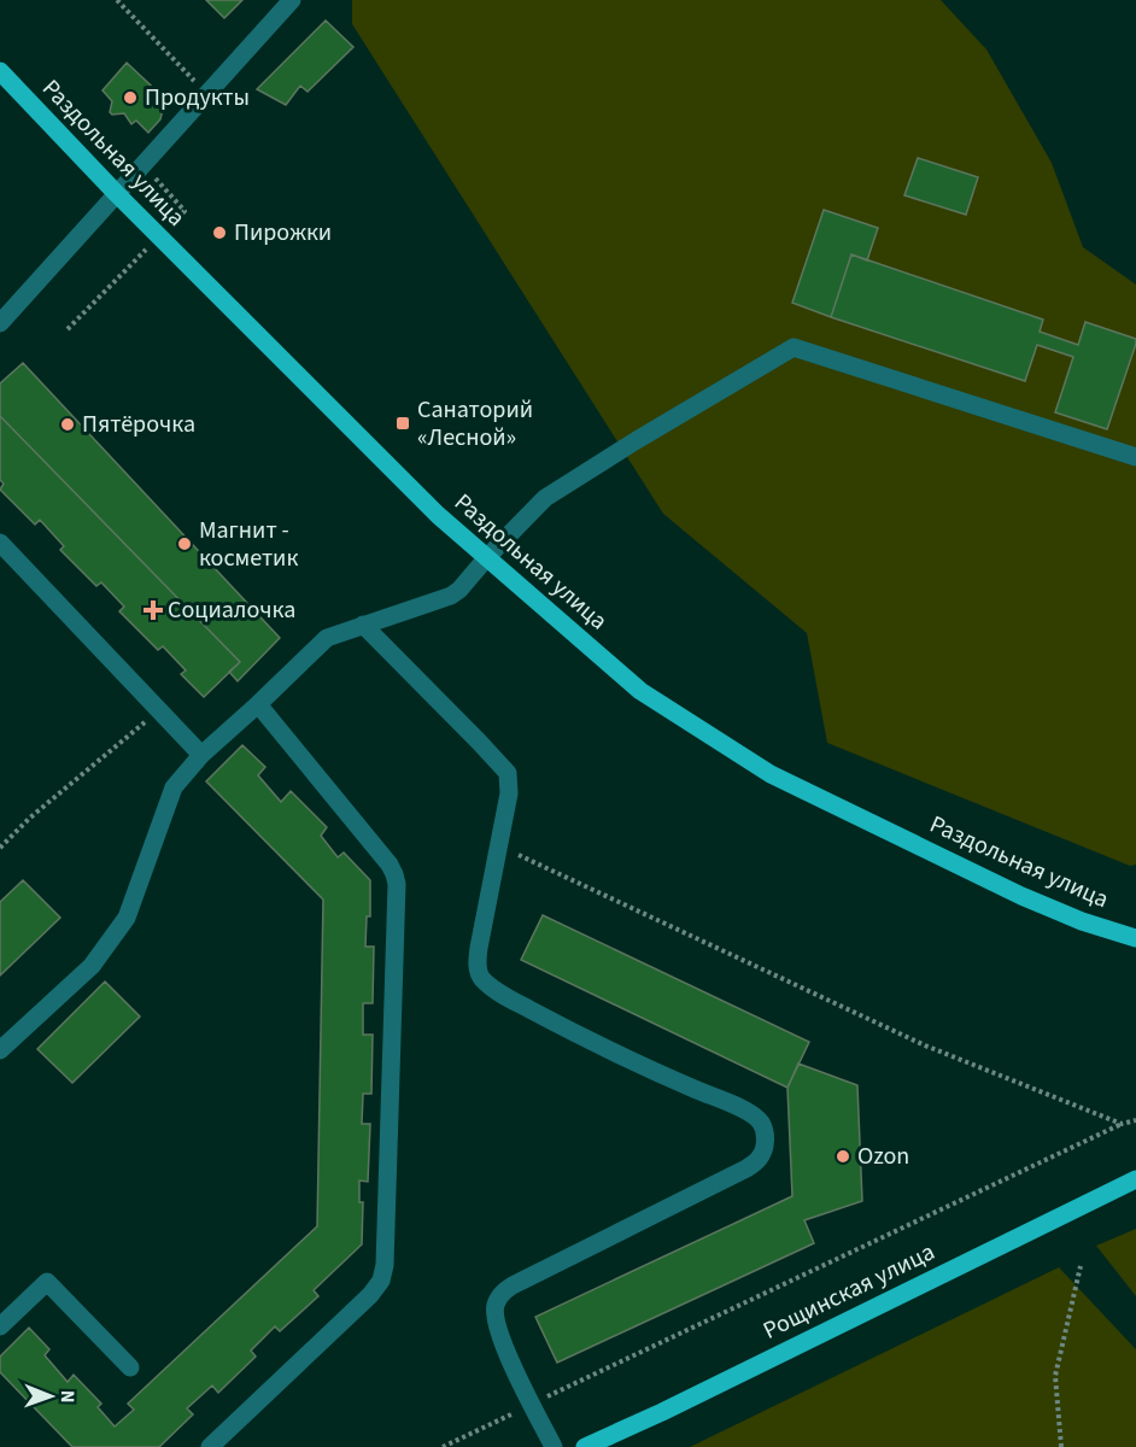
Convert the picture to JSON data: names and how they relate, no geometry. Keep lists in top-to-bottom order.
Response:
{
  "streets": {
    "main road": ["Раздольная улица", "Рощинская улица"]
  },
  "places": {
    "other": [
      "Продукты",
      "Пирожки",
      "Пятёрочка",
      "Магнит - косметик",
      "Ozon"
    ],
    "transit": ["Санаторий «Лесной»"],
    "health": ["Социалочка"]
  },
  "north": "right"
}
